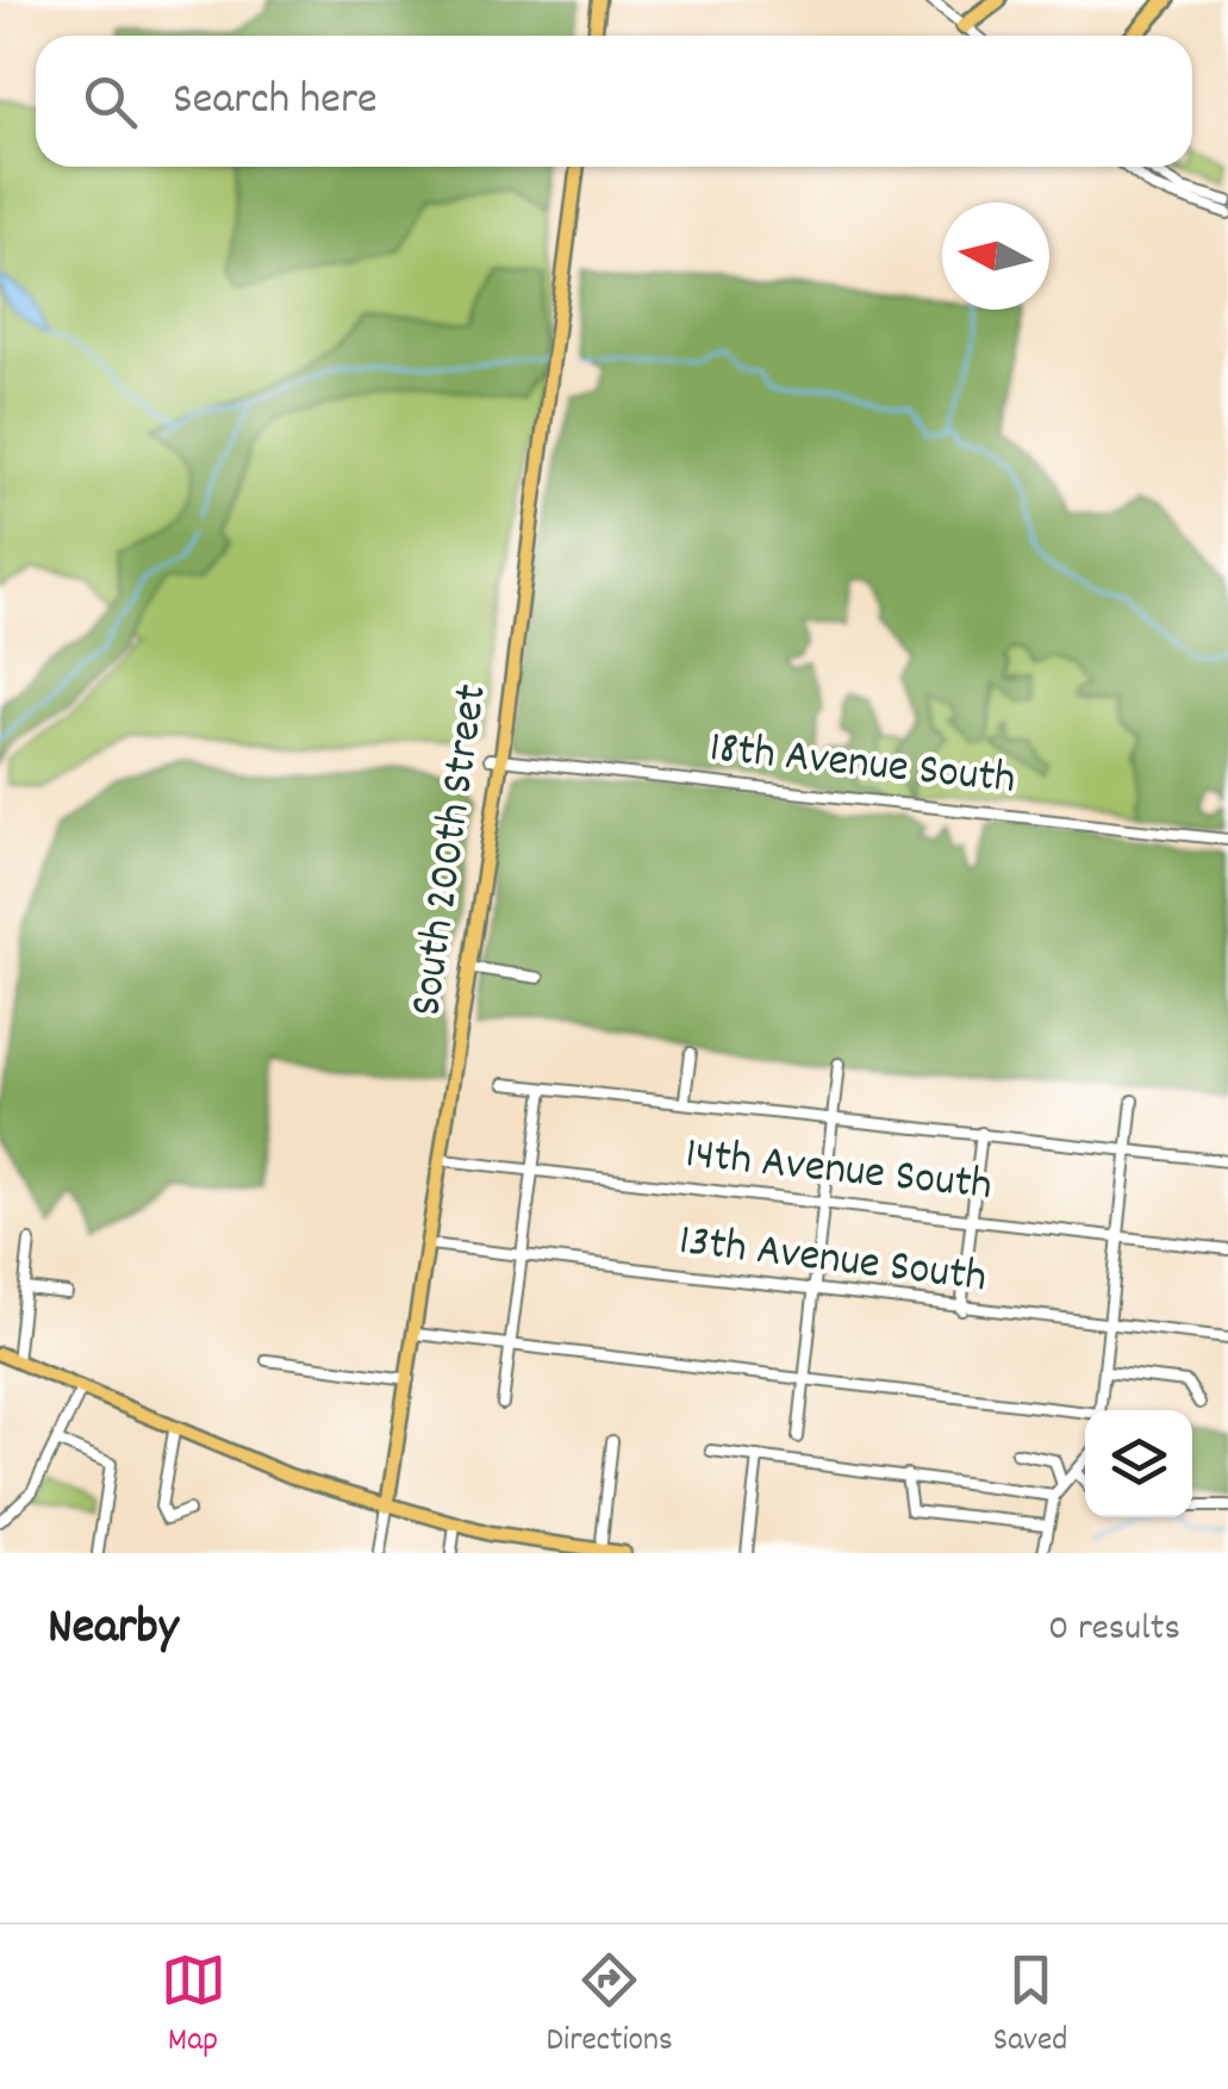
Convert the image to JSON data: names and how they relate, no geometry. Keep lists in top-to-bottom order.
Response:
{
  "streets": {
    "main road": ["South 200th Street"],
    "street": ["18th Avenue South", "14th Avenue South", "13th Avenue South"]
  },
  "crossings": [
    ["18th Avenue South", "South 200th Street"],
    ["South 200th Street", "14th Avenue South"],
    ["South 200th Street", "13th Avenue South"]
  ],
  "north": "left",
  "page": {
    "search": "Search here",
    "heading": ["Nearby", "0 results"],
    "nav": ["Map", "Directions", "Saved"]
  }
}
